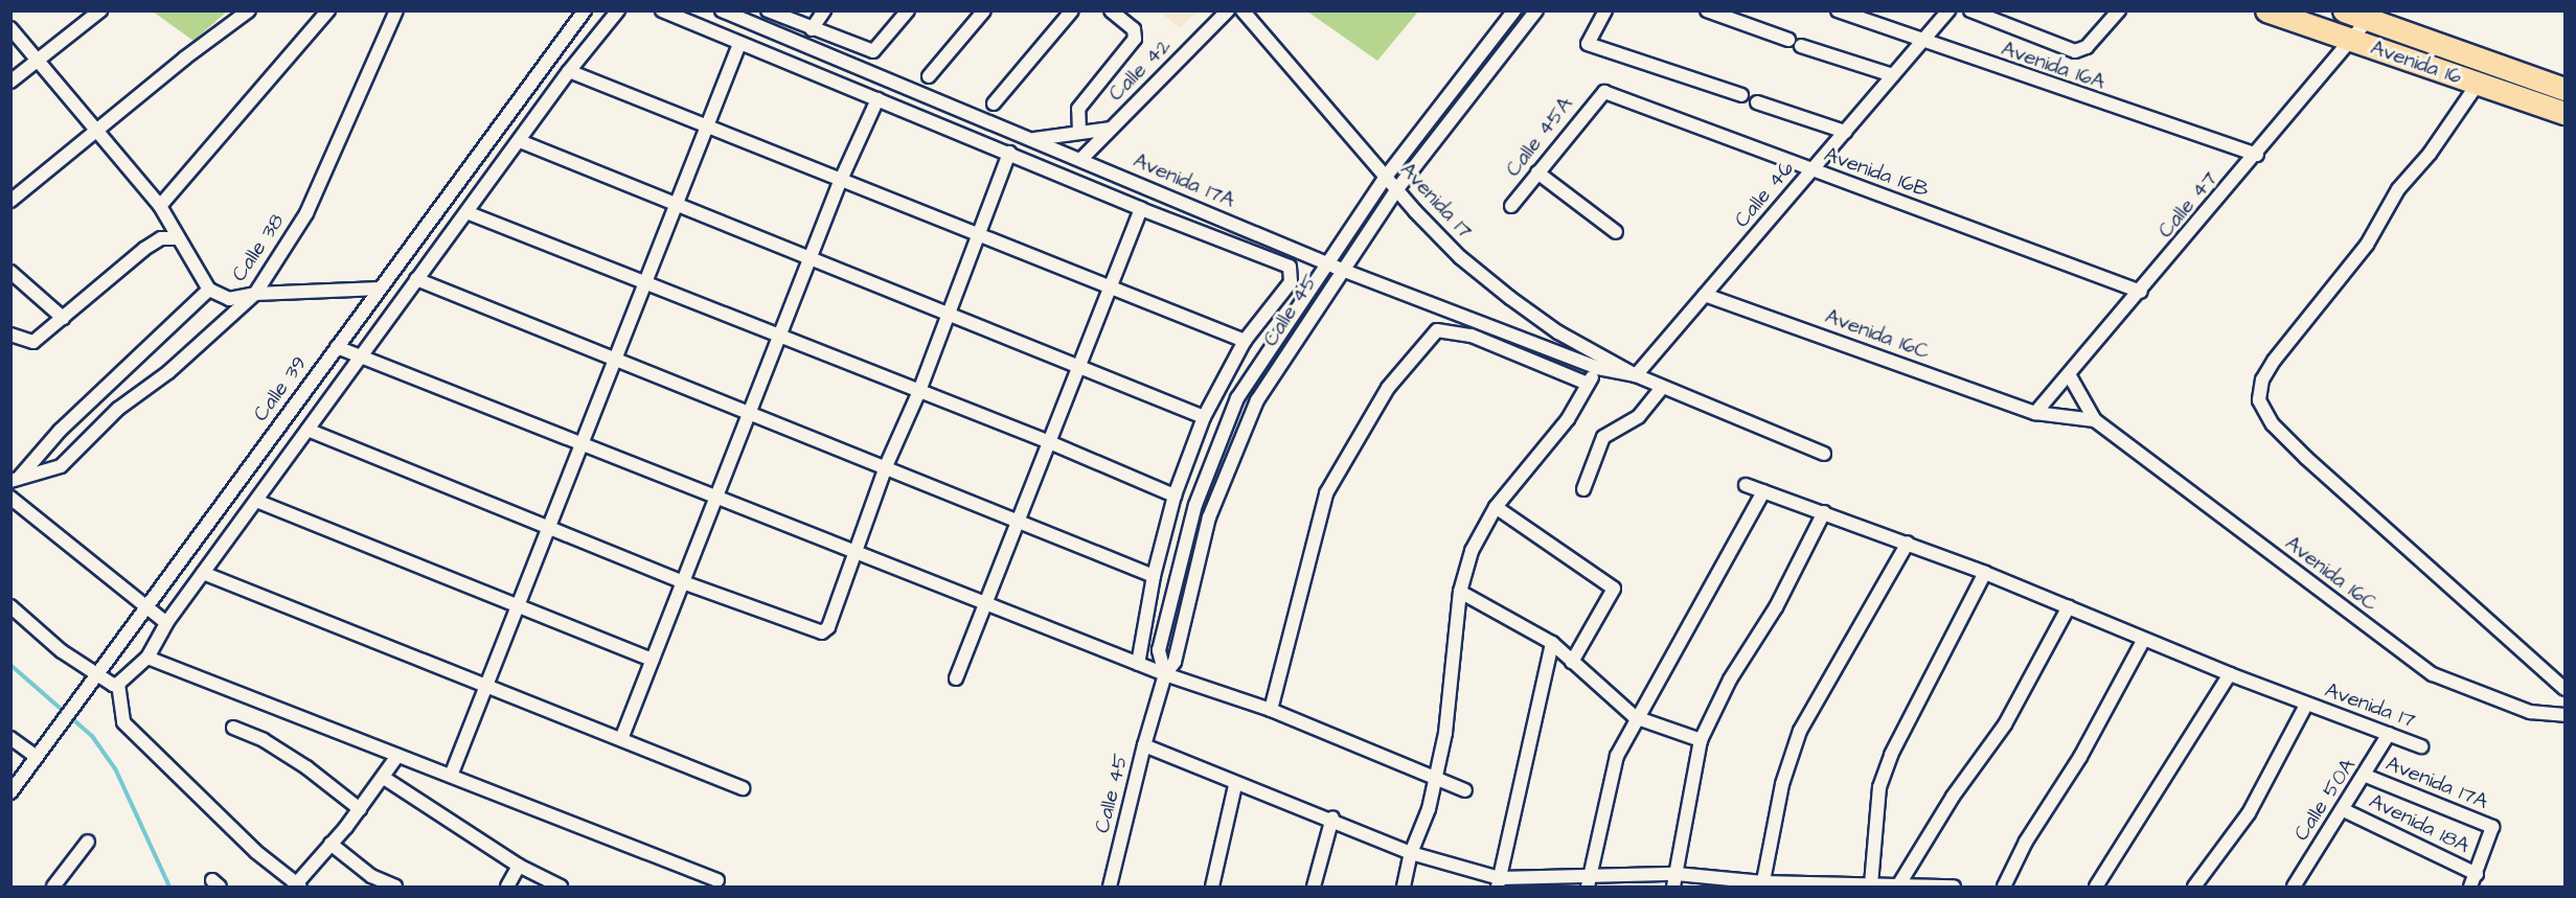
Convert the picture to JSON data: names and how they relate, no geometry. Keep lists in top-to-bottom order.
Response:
{
  "streets": {
    "highway": ["Avenida 16"],
    "street": [
      "Avenida 16A",
      "Calle 42",
      "Calle 45A",
      "Avenida 16B",
      "Avenida 17A",
      "Calle 46",
      "Avenida 17",
      "Calle 47",
      "Calle 38",
      "Calle 45",
      "Avenida 16C",
      "Calle 39",
      "Calle 50A",
      "Avenida 18A"
    ]
  },
  "crossings": [
    ["Avenida 16", "Calle 47"],
    ["Avenida 16A", "Calle 46"],
    ["Avenida 16A", "Calle 47"],
    ["Calle 42", "Avenida 17A"],
    ["Calle 45A", "Avenida 16B"],
    ["Avenida 16B", "Calle 46"],
    ["Avenida 16B", "Calle 47"],
    ["Avenida 17A", "Calle 46"],
    ["Avenida 17A", "Avenida 17"],
    ["Avenida 17A", "Calle 45"],
    ["Avenida 17A", "Calle 50A"],
    ["Avenida 17A", "Avenida 18A"],
    ["Calle 46", "Avenida 17"],
    ["Calle 46", "Avenida 16C"],
    ["Avenida 17", "Calle 45"],
    ["Avenida 17", "Calle 50A"],
    ["Calle 47", "Avenida 16C"],
    ["Calle 50A", "Avenida 18A"]
  ]
}
